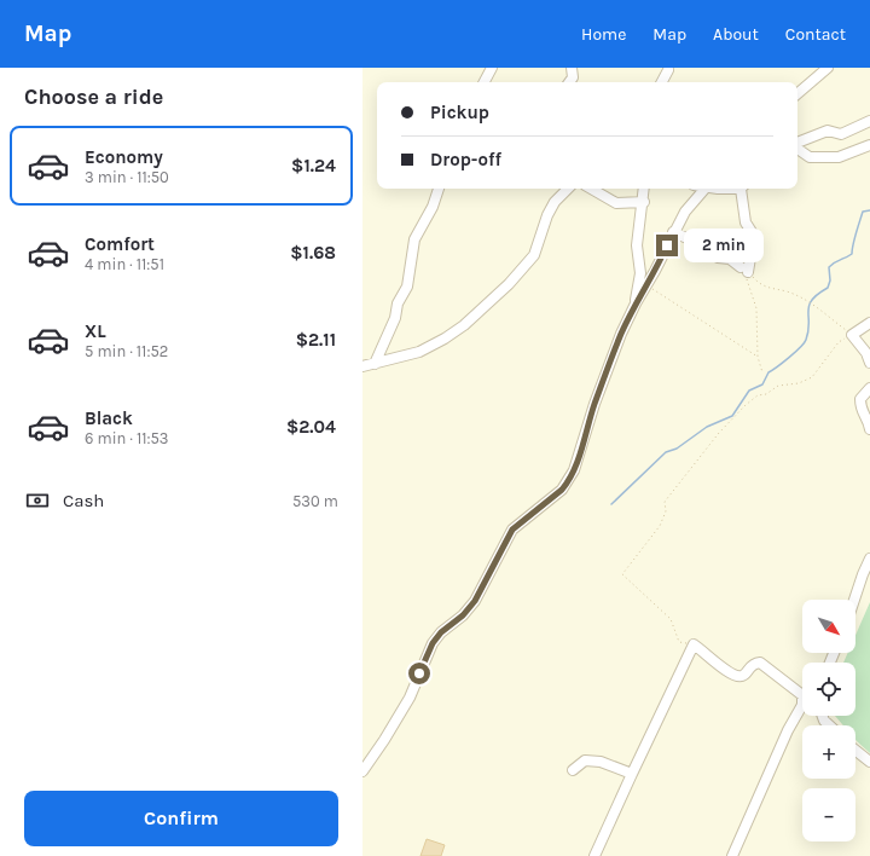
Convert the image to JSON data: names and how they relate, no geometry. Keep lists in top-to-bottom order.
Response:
{
  "north": "bottom right",
  "page": {
    "header": "Map",
    "nav": [
      "Home",
      "Map",
      "About",
      "Contact"
    ],
    "heading": "Choose a ride",
    "banner": ["Pickup", "Drop-off"],
    "list": [
      {
        "name": "Economy",
        "note": "3 min · 11:50",
        "value": "$1.24"
      },
      {
        "name": "Comfort",
        "note": "4 min · 11:51",
        "value": "$1.68"
      },
      {
        "name": "XL",
        "note": "5 min · 11:52",
        "value": "$2.11"
      },
      {
        "name": "Black",
        "note": "6 min · 11:53",
        "value": "$2.04"
      }
    ],
    "bubble": "2 min",
    "pay": ["Cash", "530 m"],
    "map_buttons": ["+", "−"],
    "buttons": "Confirm"
  }
}
